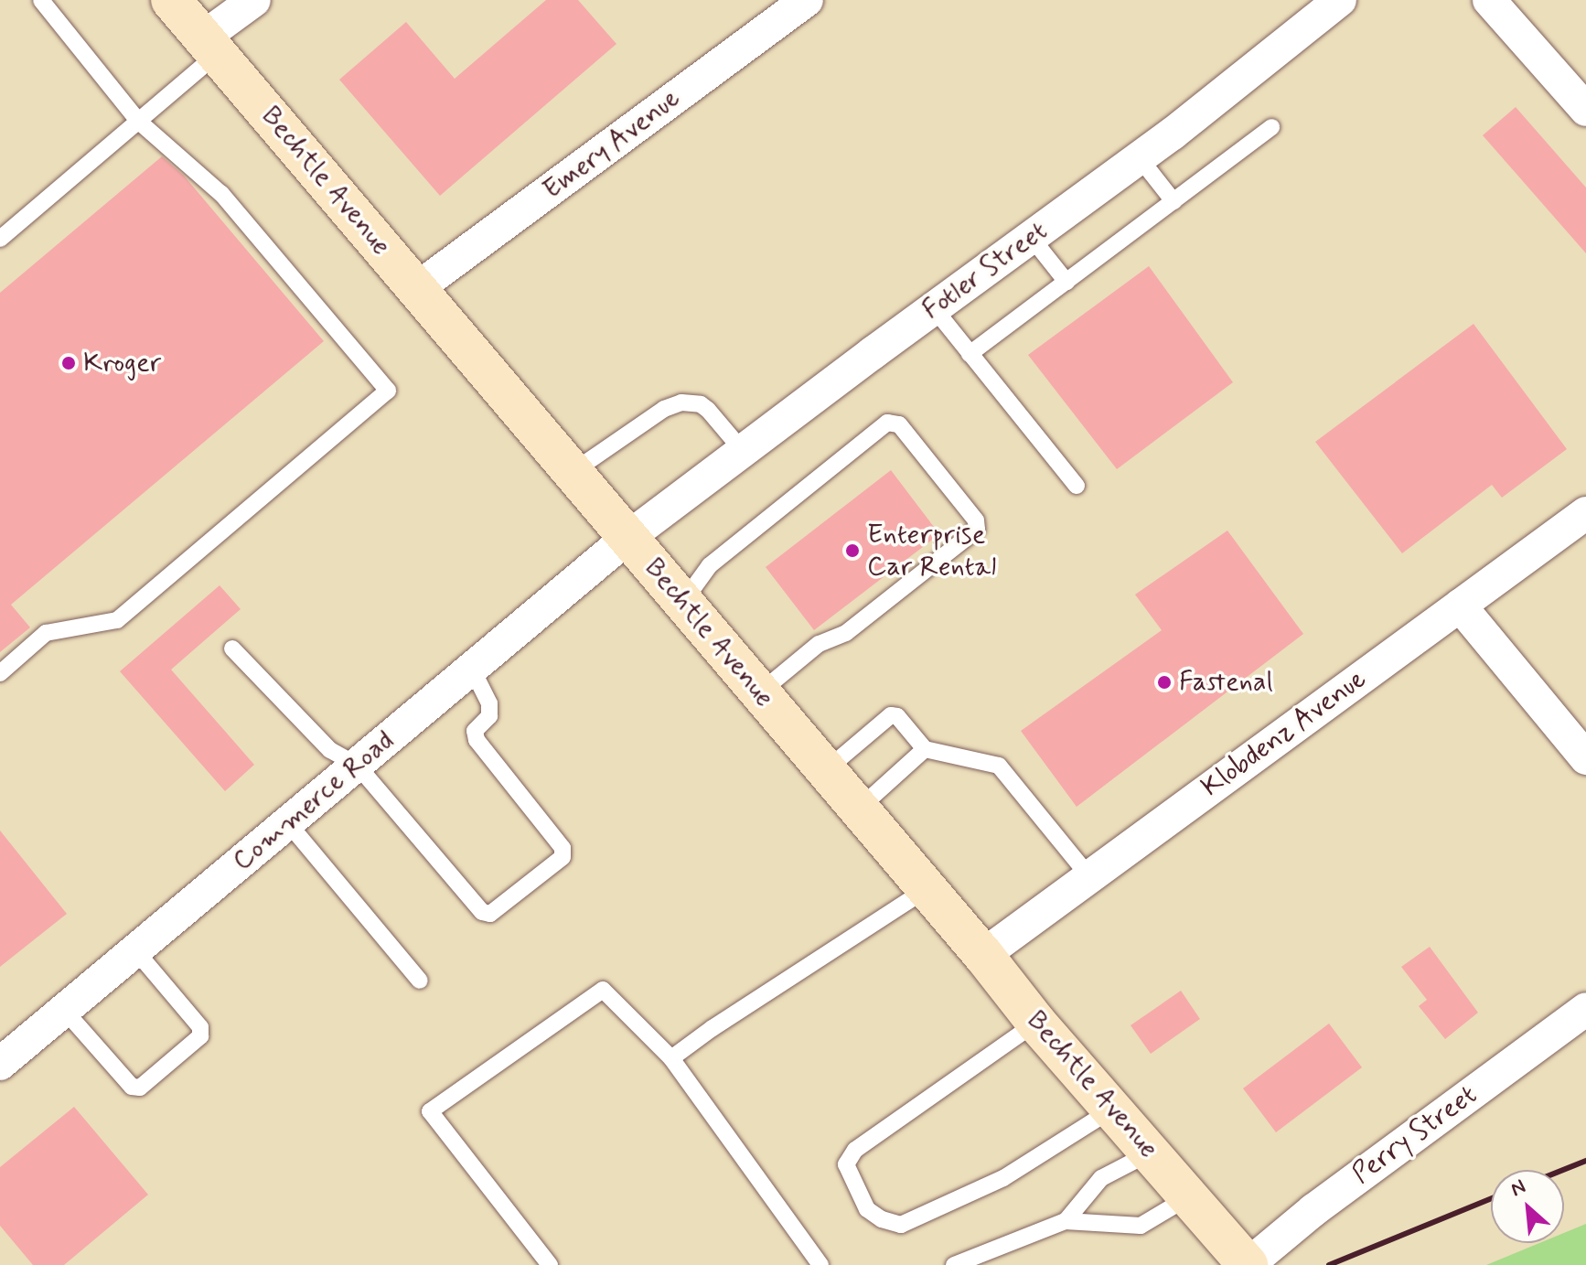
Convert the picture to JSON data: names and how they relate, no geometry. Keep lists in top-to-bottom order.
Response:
{
  "streets": {
    "main road": ["Bechtle Avenue"],
    "street": [
      "Emery Avenue",
      "Fotler Street",
      "Klobdenz Avenue",
      "Commerce Road",
      "Perry Street"
    ]
  },
  "crossings": [
    ["Emery Avenue", "Bechtle Avenue"],
    ["Bechtle Avenue", "Fotler Street"],
    ["Bechtle Avenue", "Klobdenz Avenue"],
    ["Bechtle Avenue", "Commerce Road"],
    ["Bechtle Avenue", "Perry Street"],
    ["Fotler Street", "Commerce Road"]
  ],
  "places": ["Kroger", "Enterprise Car Rental", "Fastenal"],
  "north": "top left"
}
